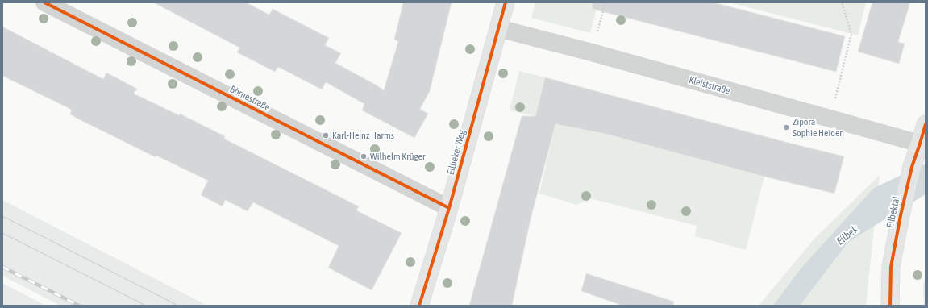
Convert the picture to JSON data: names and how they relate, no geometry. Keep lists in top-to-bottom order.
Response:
{
  "streets": {
    "street": [
      "Kleiststraße",
      "Börnestraße",
      "Eilbeker Weg",
      "Eilbektal"
    ]
  },
  "crossings": [
    ["Kleiststraße", "Eilbeker Weg"],
    ["Kleiststraße", "Eilbektal"],
    ["Börnestraße", "Eilbeker Weg"]
  ],
  "water": ["Eilbek"],
  "places": ["Zipora Sophie Heiden", "Karl-Heinz Harms", "Wilhelm Krüger"]
}
